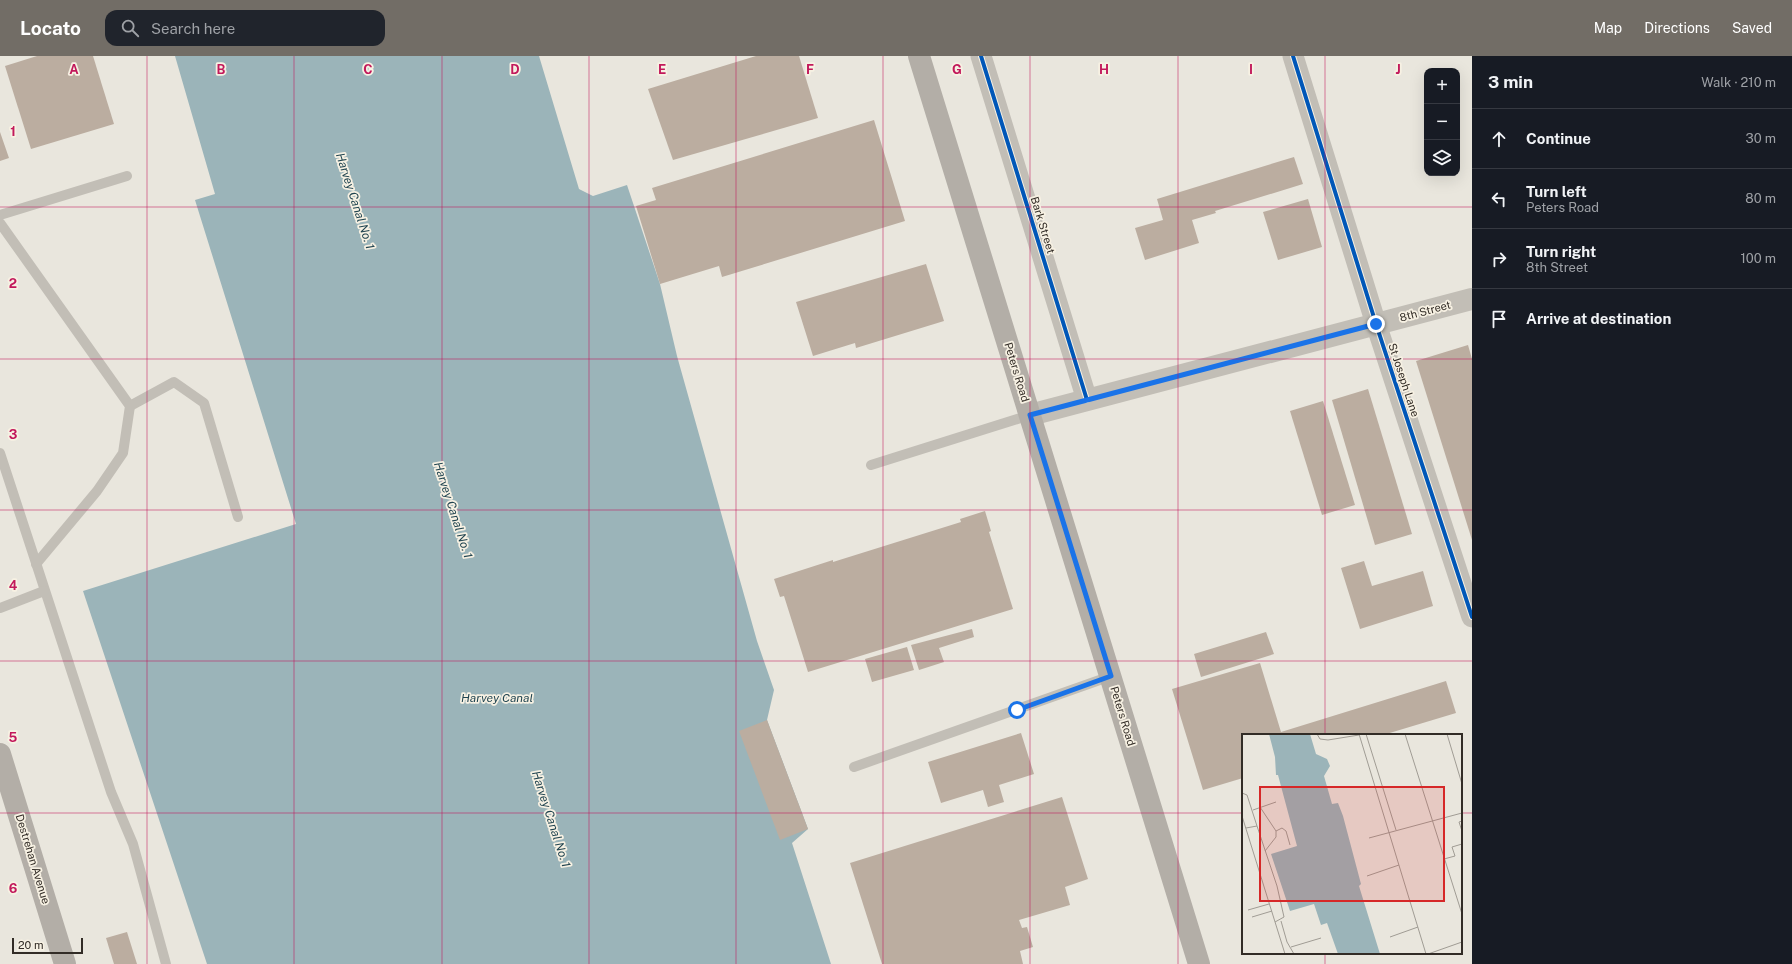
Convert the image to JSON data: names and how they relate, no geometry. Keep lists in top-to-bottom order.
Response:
{
  "streets": {
    "main road": ["Peters Road", "Destrehan Avenue"],
    "street": ["Bark Street", "8th Street", "St Joseph Lane"]
  },
  "crossings": [
    ["Bark Street", "8th Street"],
    ["8th Street", "Peters Road"],
    ["8th Street", "St Joseph Lane"]
  ],
  "water": ["Harvey Canal No. 1", "Harvey Canal"],
  "scale_bar": "20 m",
  "page": {
    "header": "Locato",
    "search": "Search here",
    "nav": ["Map", "Directions", "Saved"],
    "heading": ["3 min", "Walk · 210 m"],
    "map_buttons": ["+", "−"],
    "list": [
      ["Continue", "30 m"],
      ["Turn left", "Peters Road", "80 m"],
      ["Turn right", "8th Street", "100 m"],
      "Arrive at destination"
    ],
    "scale": "20 m"
  },
  "grid": {
    "columns": [
      "A",
      "B",
      "C",
      "D",
      "E",
      "F",
      "G",
      "H",
      "I",
      "J"
    ],
    "rows": [
      "1",
      "2",
      "3",
      "4",
      "5",
      "6"
    ]
  }
}
